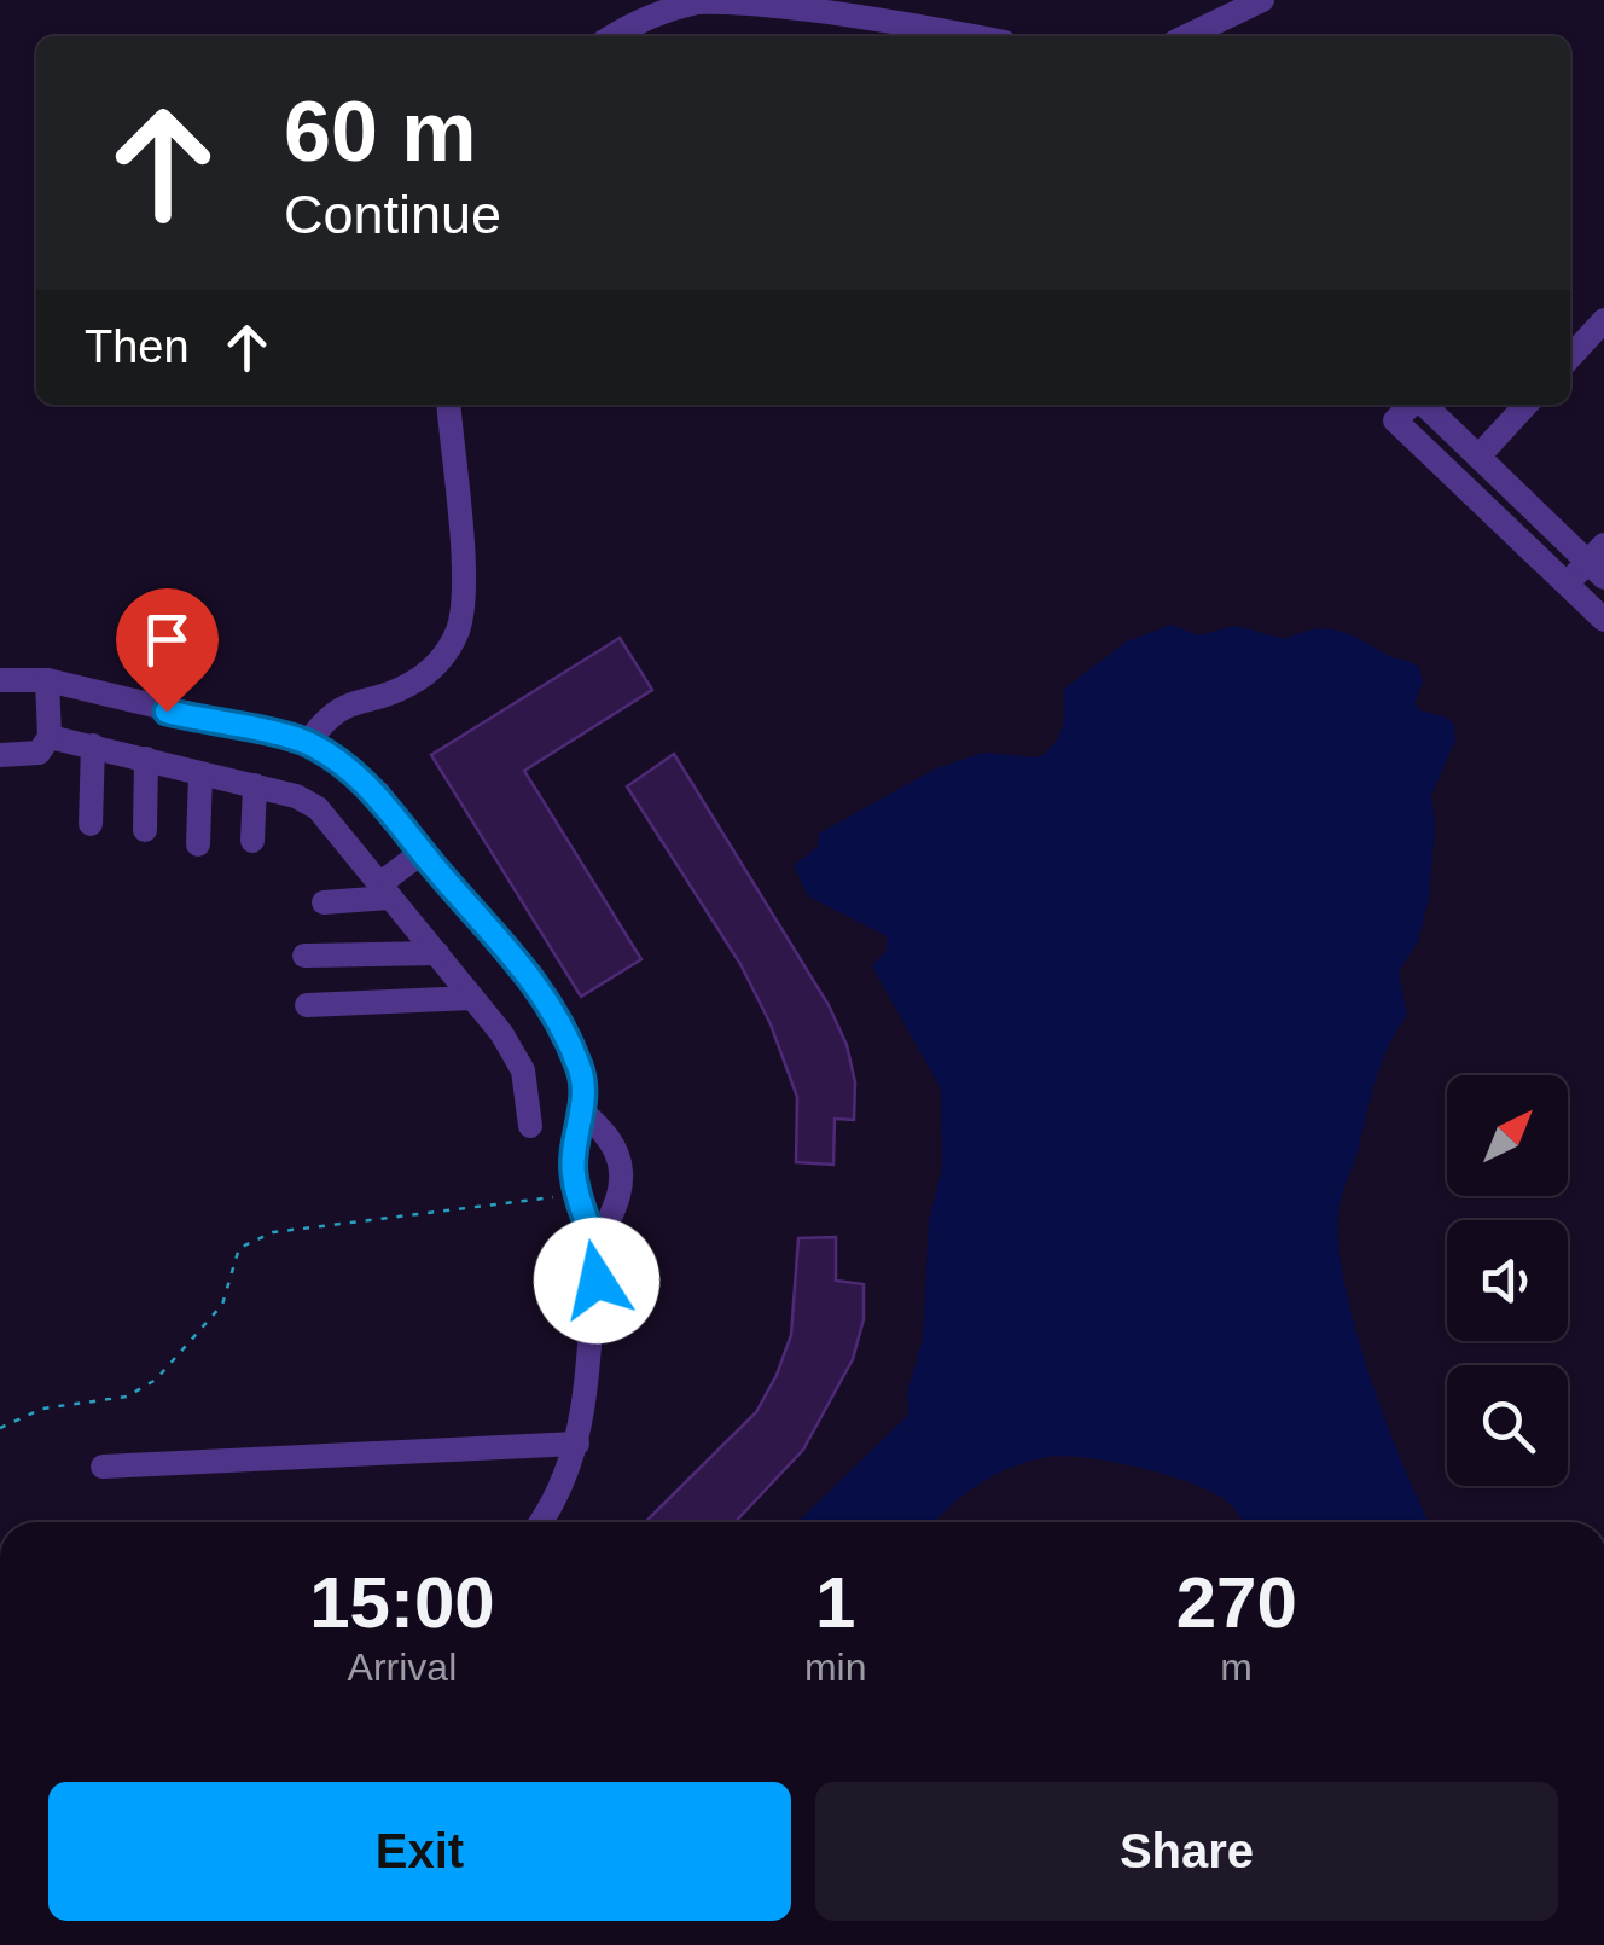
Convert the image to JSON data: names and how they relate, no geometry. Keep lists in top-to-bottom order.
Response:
{
  "north": "top right",
  "page": {
    "turn": ["60 m", "Continue"],
    "then": "Then",
    "eta": [
      "15:00",
      "Arrival",
      "1",
      "min",
      "270",
      "m"
    ],
    "buttons": ["Exit", "Share"]
  }
}
